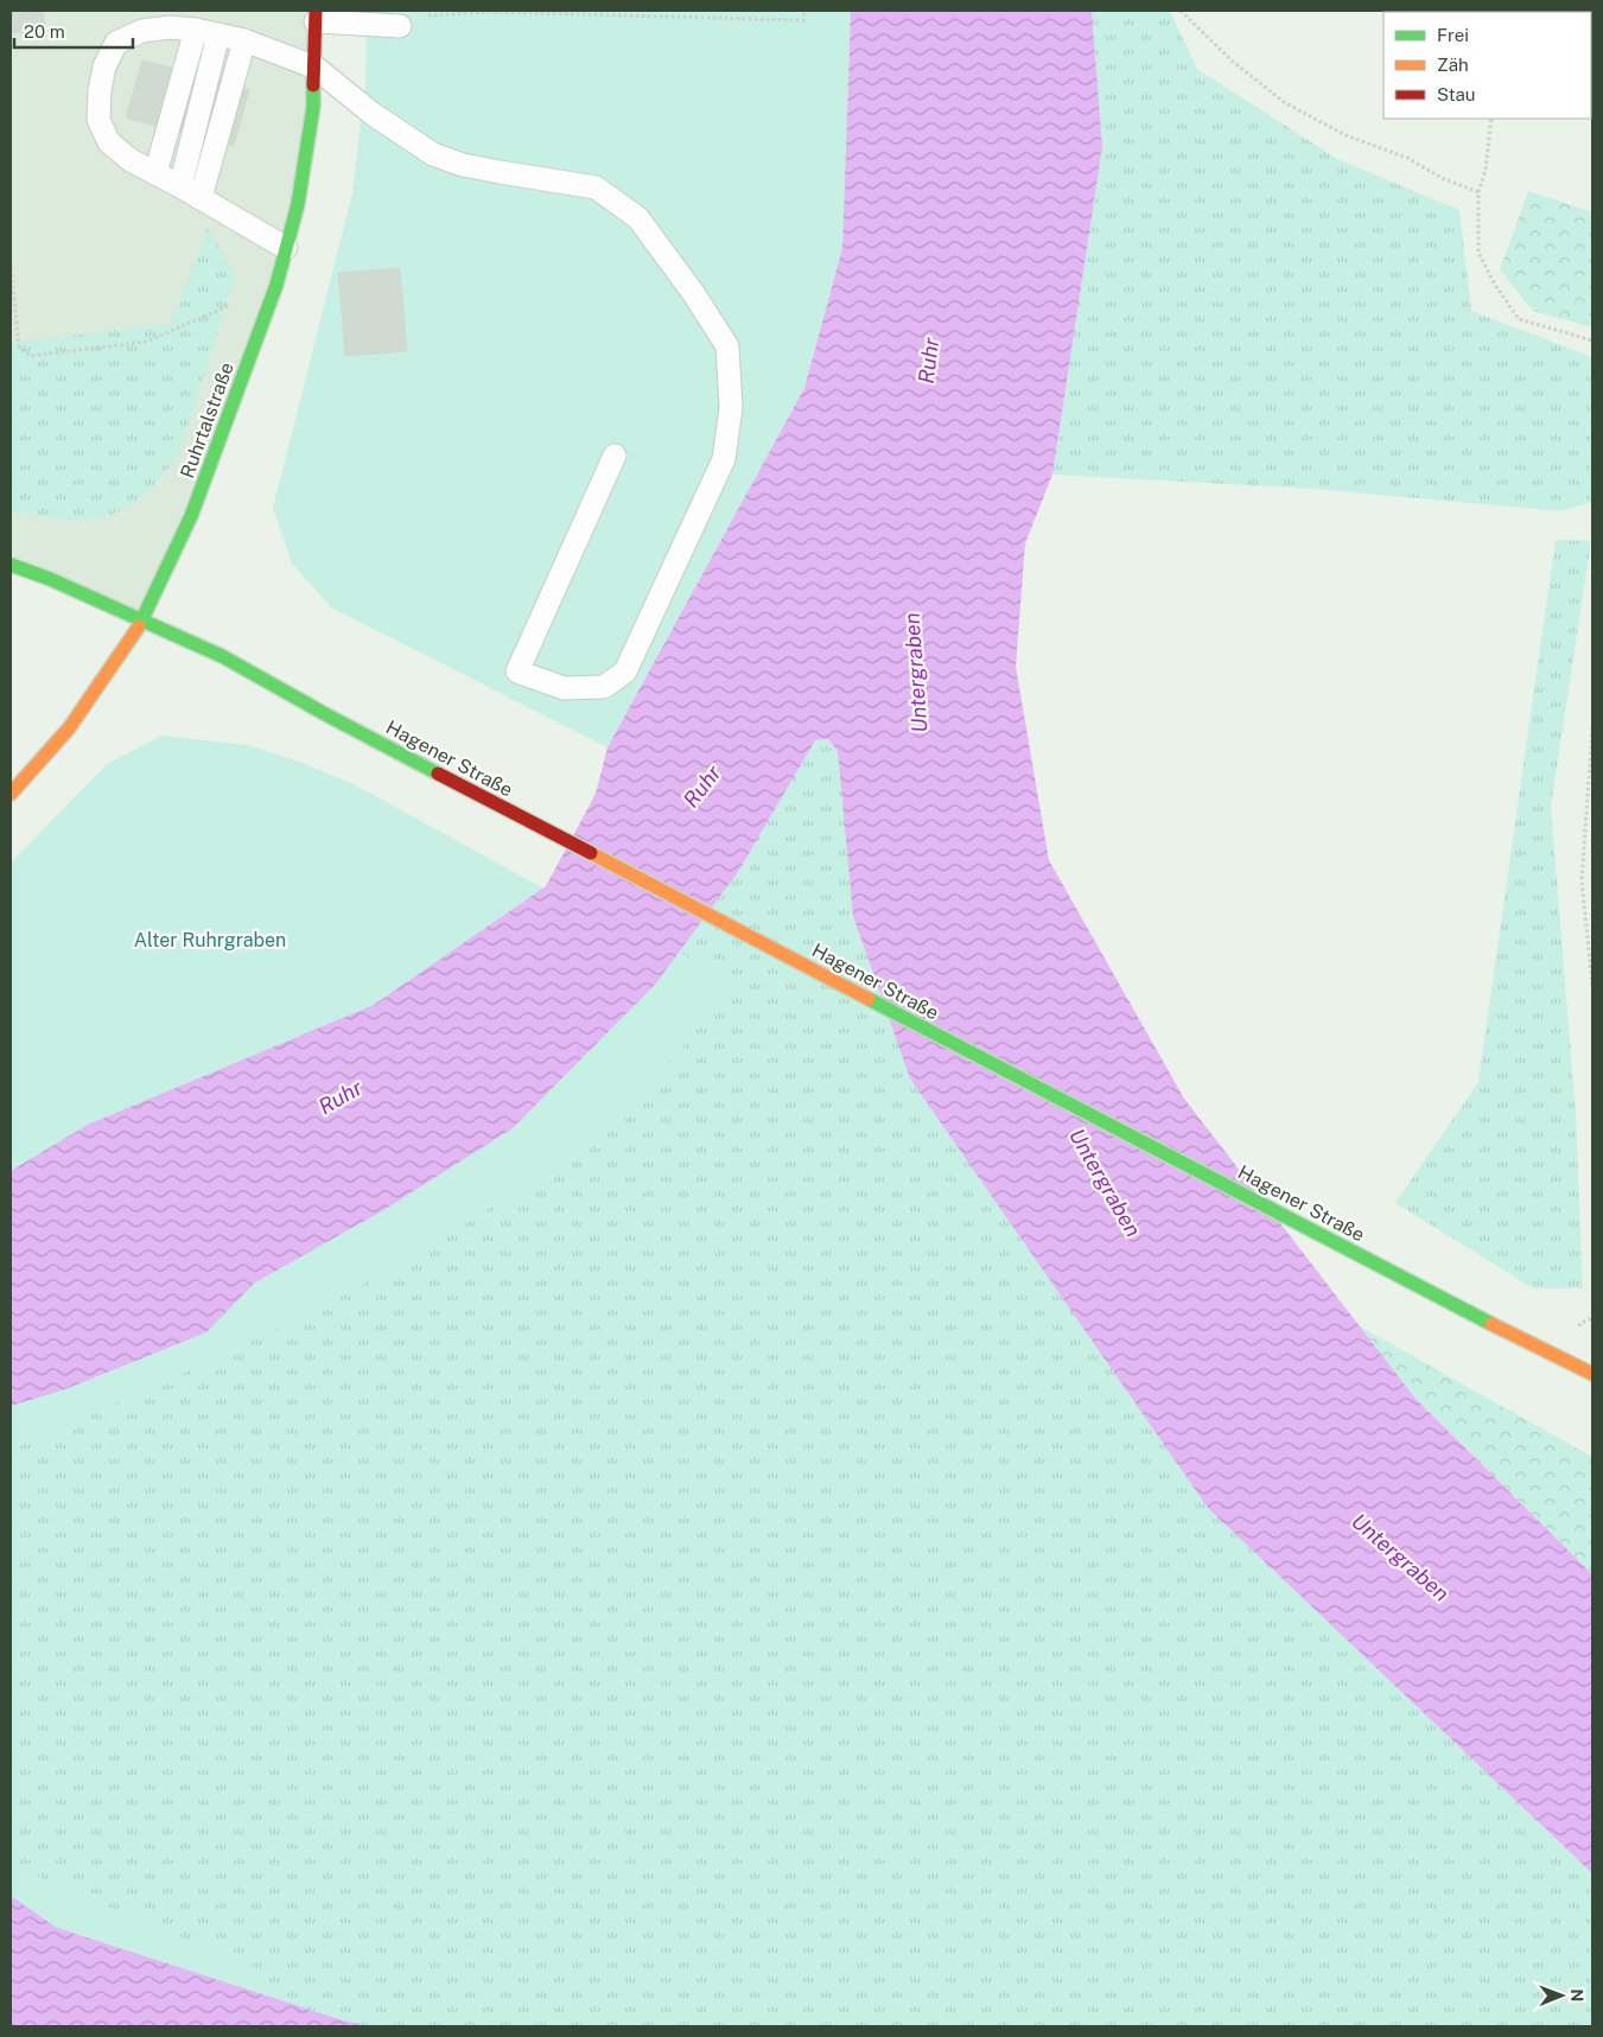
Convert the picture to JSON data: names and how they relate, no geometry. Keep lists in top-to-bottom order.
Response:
{
  "streets": {
    "main road": ["Ruhrtalstraße", "Hagener Straße"]
  },
  "crossings": [
    ["Ruhrtalstraße", "Hagener Straße"]
  ],
  "water": ["Ruhr", "Untergraben"],
  "parks": ["Alter Ruhrgraben"],
  "legend": ["Frei", "Zäh", "Stau"],
  "scale_bar": "20 m",
  "north": "right"
}
